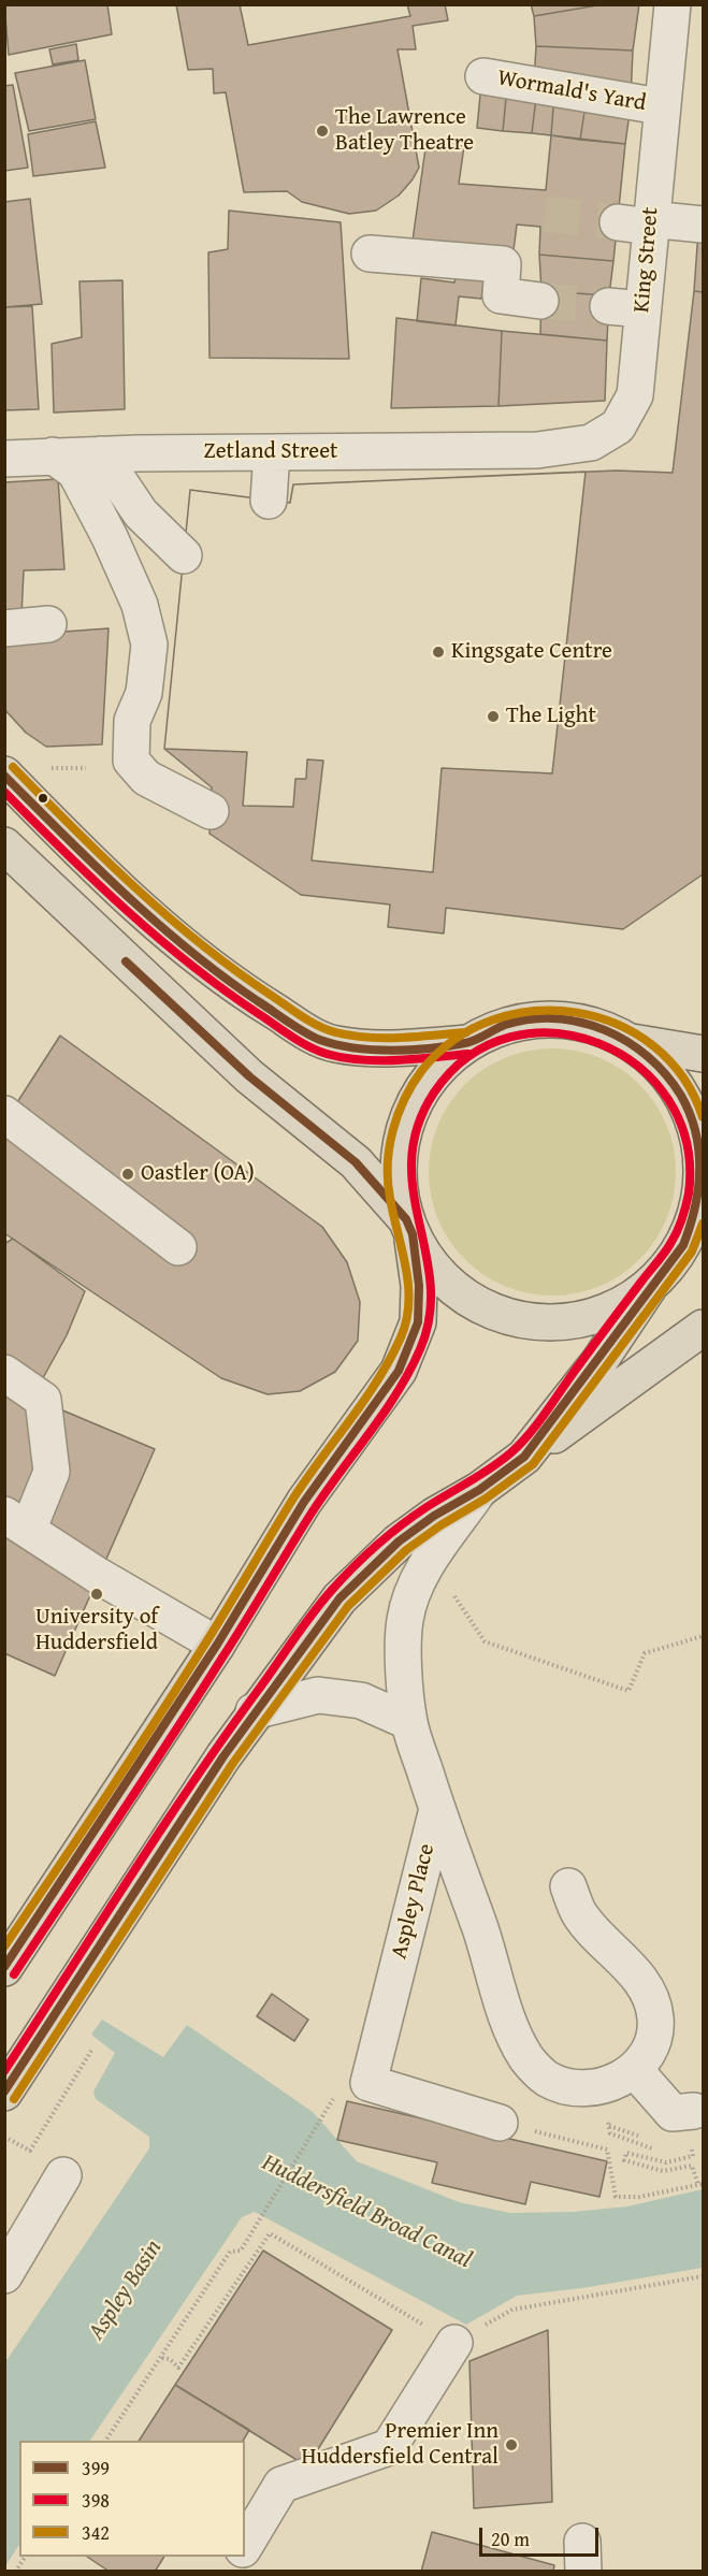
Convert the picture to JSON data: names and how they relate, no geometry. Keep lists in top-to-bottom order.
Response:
{
  "streets": {
    "street": [
      "Wormald's Yard",
      "King Street",
      "Zetland Street",
      "Aspley Place"
    ]
  },
  "crossings": [
    ["Wormald's Yard", "King Street"],
    ["King Street", "Zetland Street"]
  ],
  "water": ["Huddersfield Broad Canal", "Aspley Basin"],
  "places": [
    "The Lawrence Batley Theatre",
    "Kingsgate Centre",
    "The Light",
    "Oastler (OA)",
    "University of Huddersfield",
    "Premier Inn Huddersfield Central"
  ],
  "lines": ["transit line 342", "transit line 399", "transit line 398"],
  "legend": ["399", "398", "342"],
  "scale_bar": "20 m"
}
